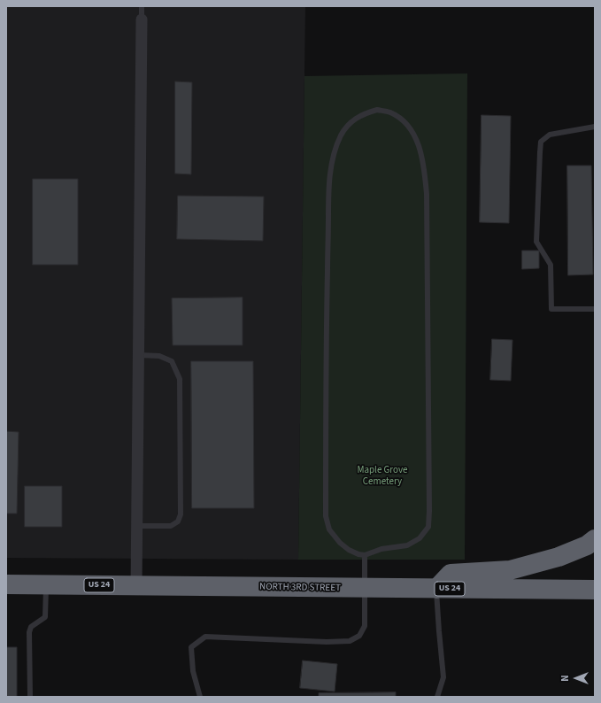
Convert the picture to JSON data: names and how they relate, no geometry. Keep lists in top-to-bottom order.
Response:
{
  "streets": {
    "highway": ["US 24", "NORTH 3RD STREET"]
  },
  "parks": ["Maple Grove Cemetery"],
  "north": "left"
}
